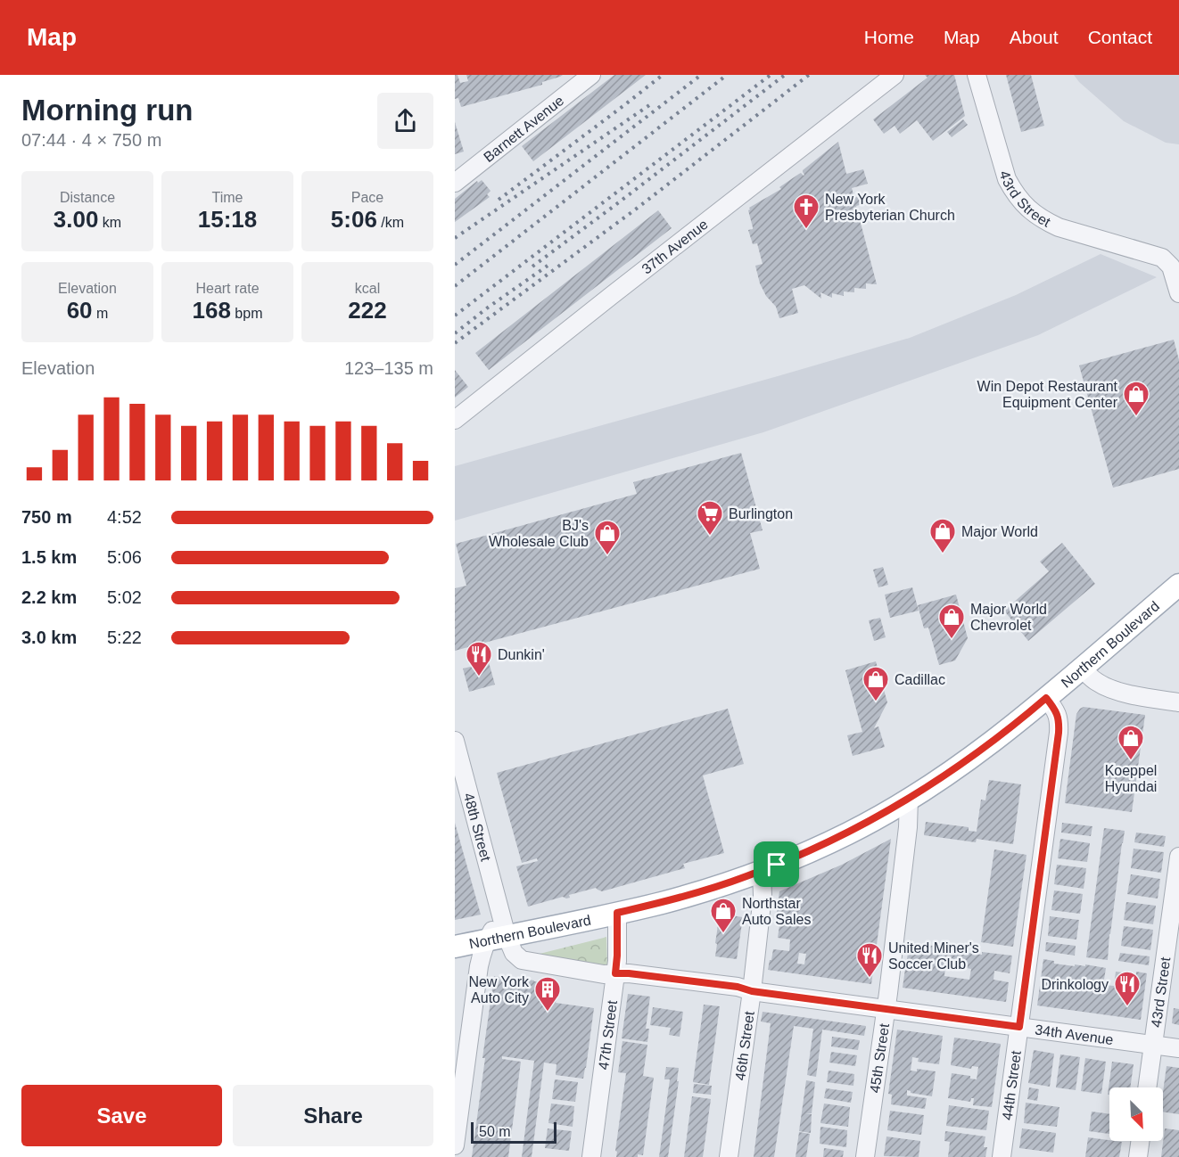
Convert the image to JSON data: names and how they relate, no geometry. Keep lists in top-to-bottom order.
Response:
{
  "streets": {
    "main road": ["Northern Boulevard"],
    "street": [
      "Barnett Avenue",
      "43rd Street",
      "37th Avenue",
      "48th Street",
      "34th Avenue",
      "47th Street",
      "46th Street",
      "45th Street",
      "44th Street"
    ]
  },
  "crossings": [
    ["43rd Street", "34th Avenue"],
    ["Northern Boulevard", "48th Street"],
    ["Northern Boulevard", "34th Avenue"],
    ["Northern Boulevard", "47th Street"],
    ["Northern Boulevard", "46th Street"],
    ["Northern Boulevard", "45th Street"],
    ["Northern Boulevard", "44th Street"],
    ["48th Street", "34th Avenue"],
    ["34th Avenue", "47th Street"],
    ["34th Avenue", "46th Street"],
    ["34th Avenue", "45th Street"],
    ["34th Avenue", "44th Street"]
  ],
  "places": {
    "church": ["New York Presbyterian Church"],
    "shop": [
      "Win Depot Restaurant Equipment Center",
      "Major World",
      "BJ's Wholesale Club",
      "Major World Chevrolet",
      "Cadillac",
      "Koeppel Hyundai",
      "Northstar Auto Sales"
    ],
    "supermarket": ["Burlington"],
    "restaurant": ["Dunkin'", "United Miner's Soccer Club", "Drinkology"],
    "building": ["New York Auto City"]
  },
  "scale_bar": "50 m",
  "north": "bottom right",
  "page": {
    "header": "Map",
    "nav": [
      "Home",
      "Map",
      "About",
      "Contact"
    ],
    "heading": ["Morning run", "07:44 · 4 × 750 m"],
    "stats": [
      ["Distance", "3.00 km"],
      ["Time", "15:18"],
      ["Pace", "5:06 /km"],
      ["Elevation", "60 m"],
      ["Heart rate", "168 bpm"],
      ["kcal", "222"]
    ],
    "chart": ["Elevation", "123–135 m"],
    "list": [
      {
        "name": "750 m",
        "note": "4:52"
      },
      {
        "name": "1.5 km",
        "note": "5:06"
      },
      {
        "name": "2.2 km",
        "note": "5:02"
      },
      {
        "name": "3.0 km",
        "note": "5:22"
      }
    ],
    "buttons": ["Save", "Share"],
    "scale": "50 m"
  }
}
